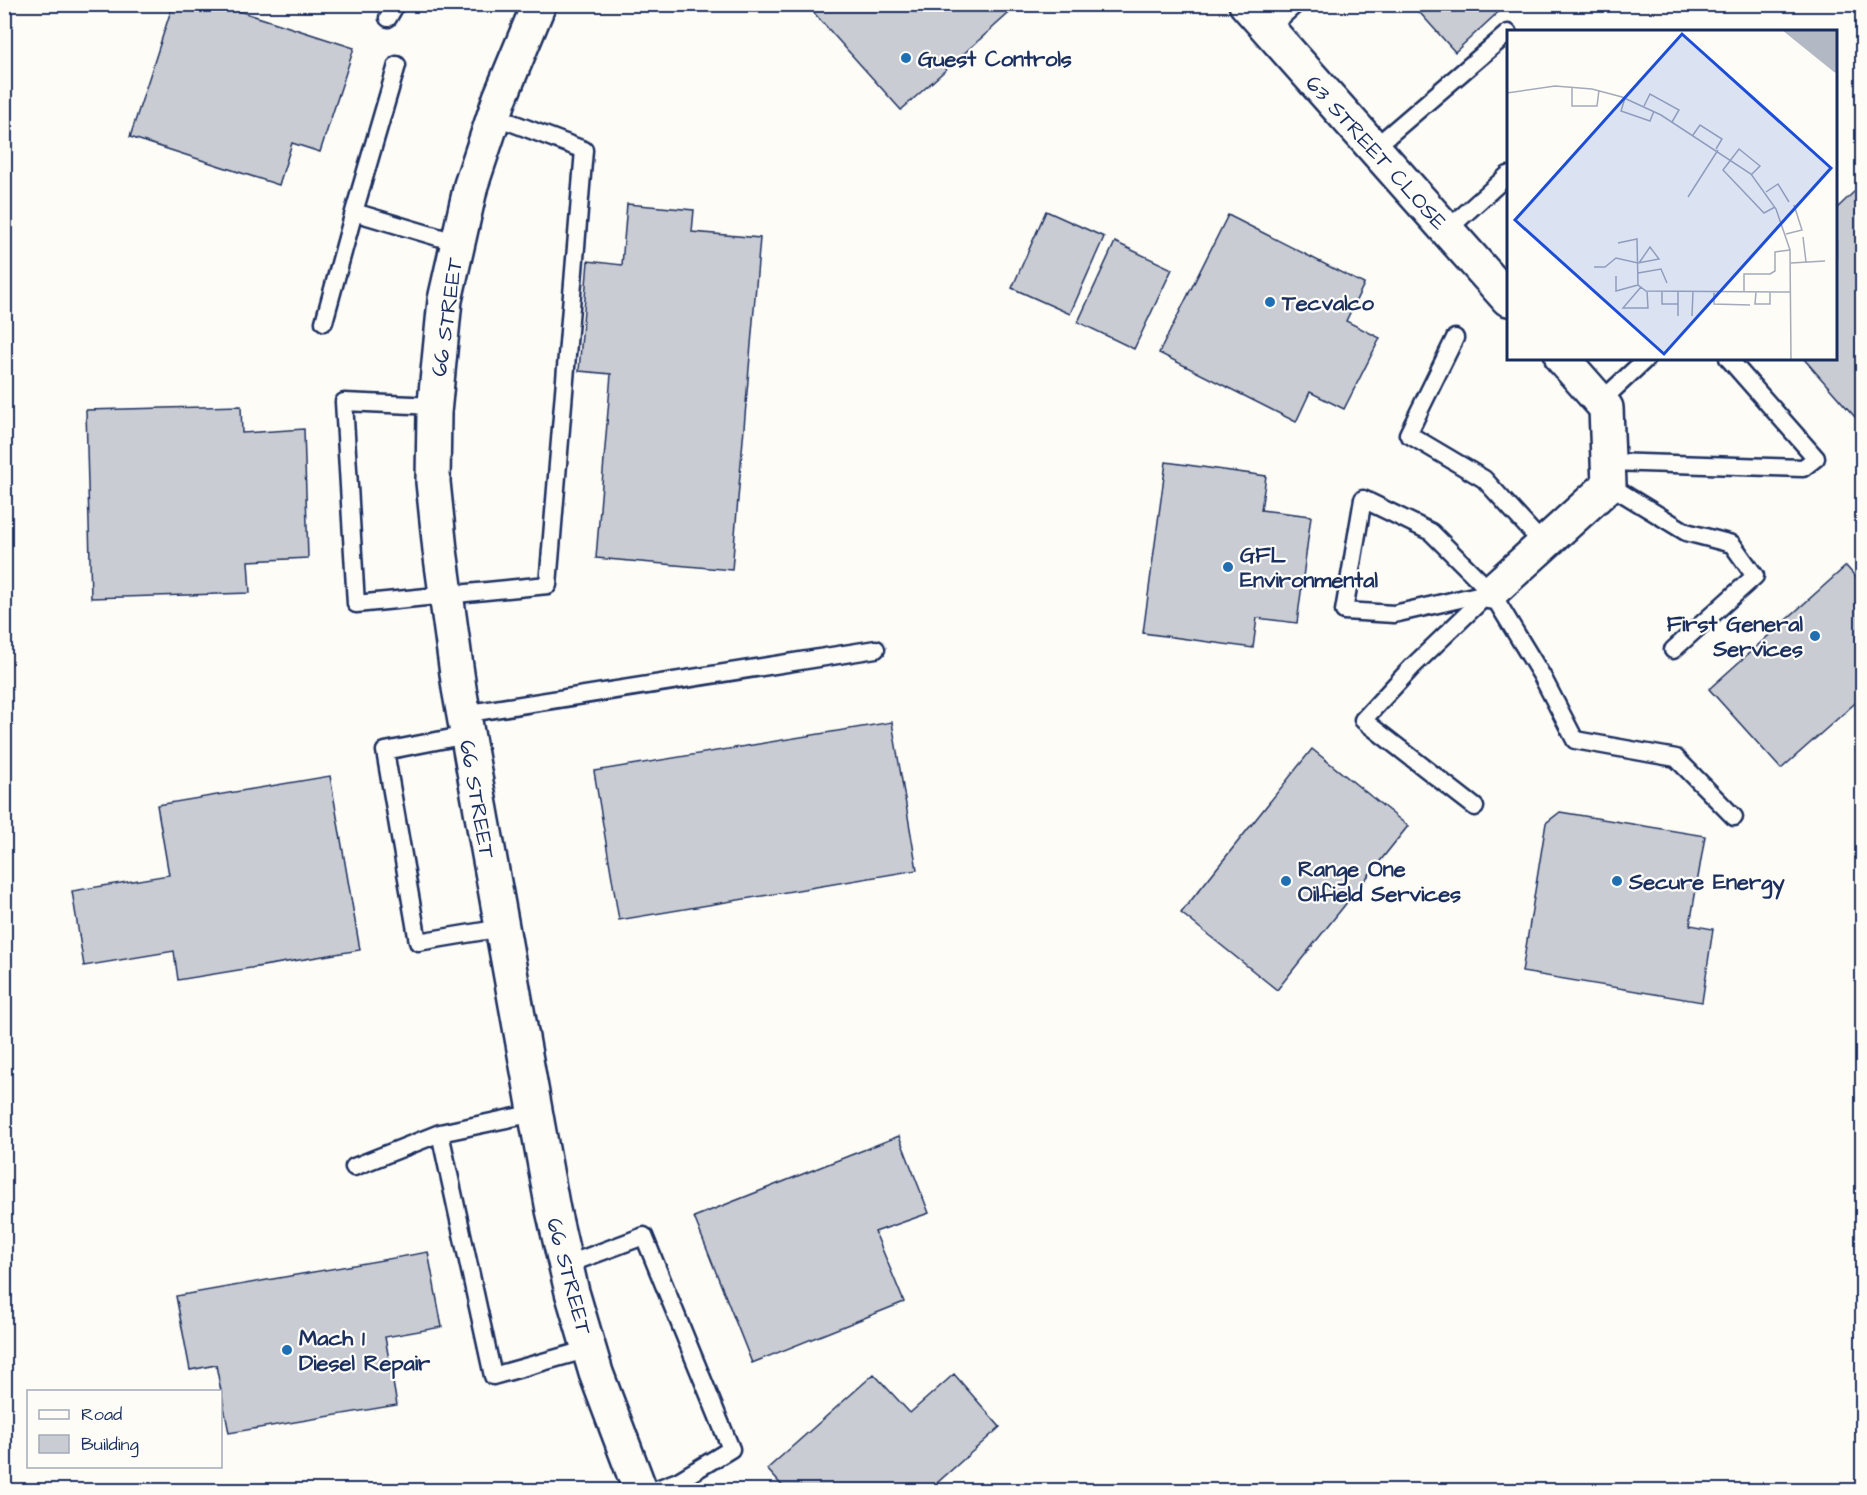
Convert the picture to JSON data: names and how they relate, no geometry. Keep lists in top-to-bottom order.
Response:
{
  "streets": {
    "street": ["63 STREET CLOSE", "66 STREET"]
  },
  "places": [
    "Guest Controls",
    "Tecvalco",
    "GFL Environmental",
    "First General Services",
    "Range One Oilfield Services",
    "Secure Energy",
    "Mach 1 Diesel Repair"
  ],
  "legend": ["Road", "Building"]
}
